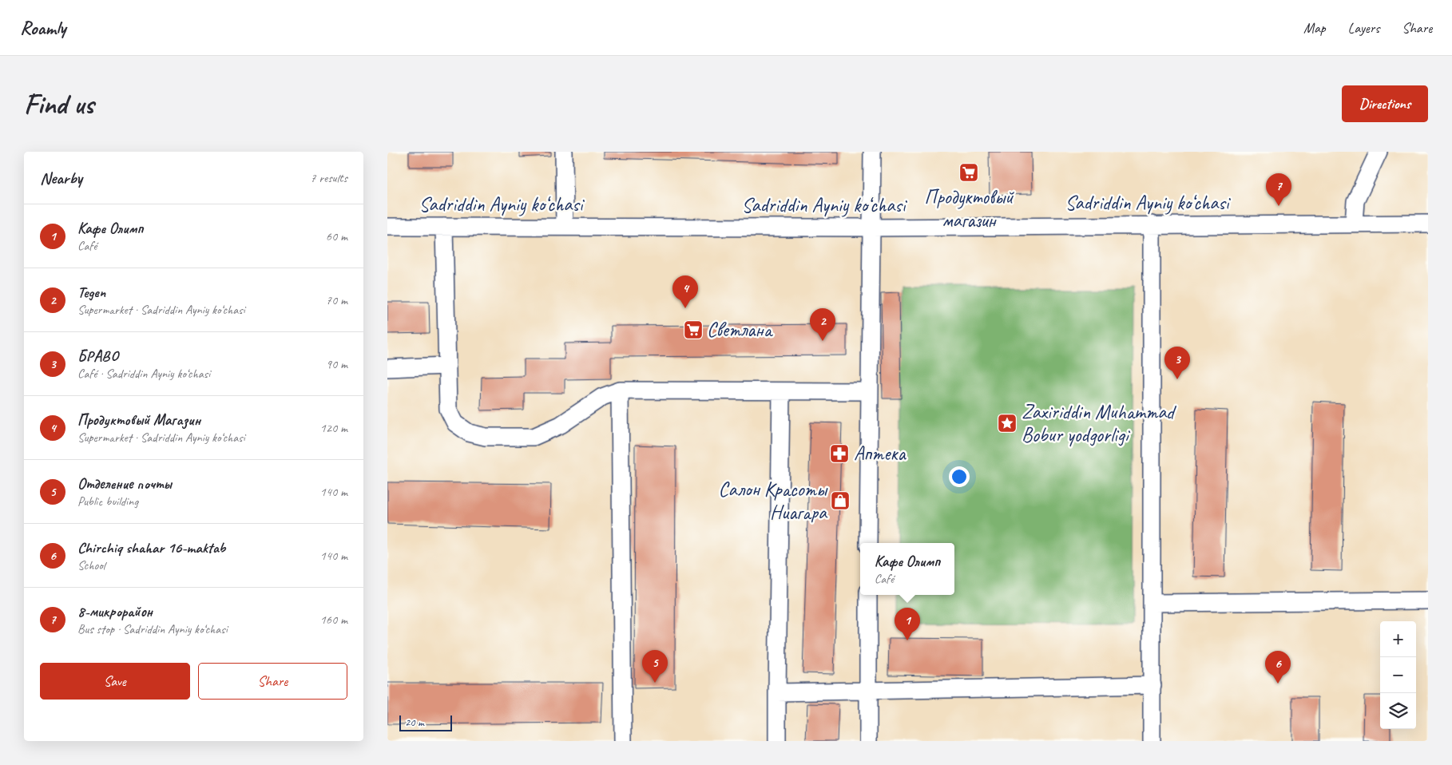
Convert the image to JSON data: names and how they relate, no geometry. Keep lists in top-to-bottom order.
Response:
{
  "streets": {
    "street": ["Sadriddin Ayniy ko‘chasi"]
  },
  "places": {
    "supermarket": ["Продуктовый магазин", "Светлана"],
    "place": ["Zaxiriddin Muhammad Bobur yodgorligi"],
    "pharmacy": ["Аптека"],
    "shop": ["Салон Красоты Ниагара"]
  },
  "scale_bar": "20 m",
  "page": {
    "header": "Roamly",
    "nav": ["Map", "Layers", "Share"],
    "buttons": [
      "Directions",
      ["Save", "Share"]
    ],
    "title": "Find us",
    "heading": ["Nearby", "7 results"],
    "pins": [
      "7",
      "4",
      "2",
      "3",
      "1",
      "5",
      "6"
    ],
    "list": [
      {
        "mark": "1",
        "name": "Кафе Олимп",
        "note": "Café",
        "value": "60 m"
      },
      {
        "mark": "2",
        "name": "Tegen",
        "note": "Supermarket · Sadriddin Ayniy ko‘chasi",
        "value": "70 m"
      },
      {
        "mark": "3",
        "name": "БРАВО",
        "note": "Café · Sadriddin Ayniy ko‘chasi",
        "value": "90 m"
      },
      {
        "mark": "4",
        "name": "Продуктовый Магазин",
        "note": "Supermarket · Sadriddin Ayniy ko‘chasi",
        "value": "120 m"
      },
      {
        "mark": "5",
        "name": "Отделение почты",
        "note": "Public building",
        "value": "140 m"
      },
      {
        "mark": "6",
        "name": "Chirchiq shahar 16-maktab",
        "note": "School",
        "value": "140 m"
      },
      {
        "mark": "7",
        "name": "8-микрорайон",
        "note": "Bus stop · Sadriddin Ayniy ko‘chasi",
        "value": "160 m"
      }
    ],
    "popup": ["Кафе Олимп", "Café"],
    "map_buttons": ["+", "−"],
    "scale": "20 m"
  }
}
